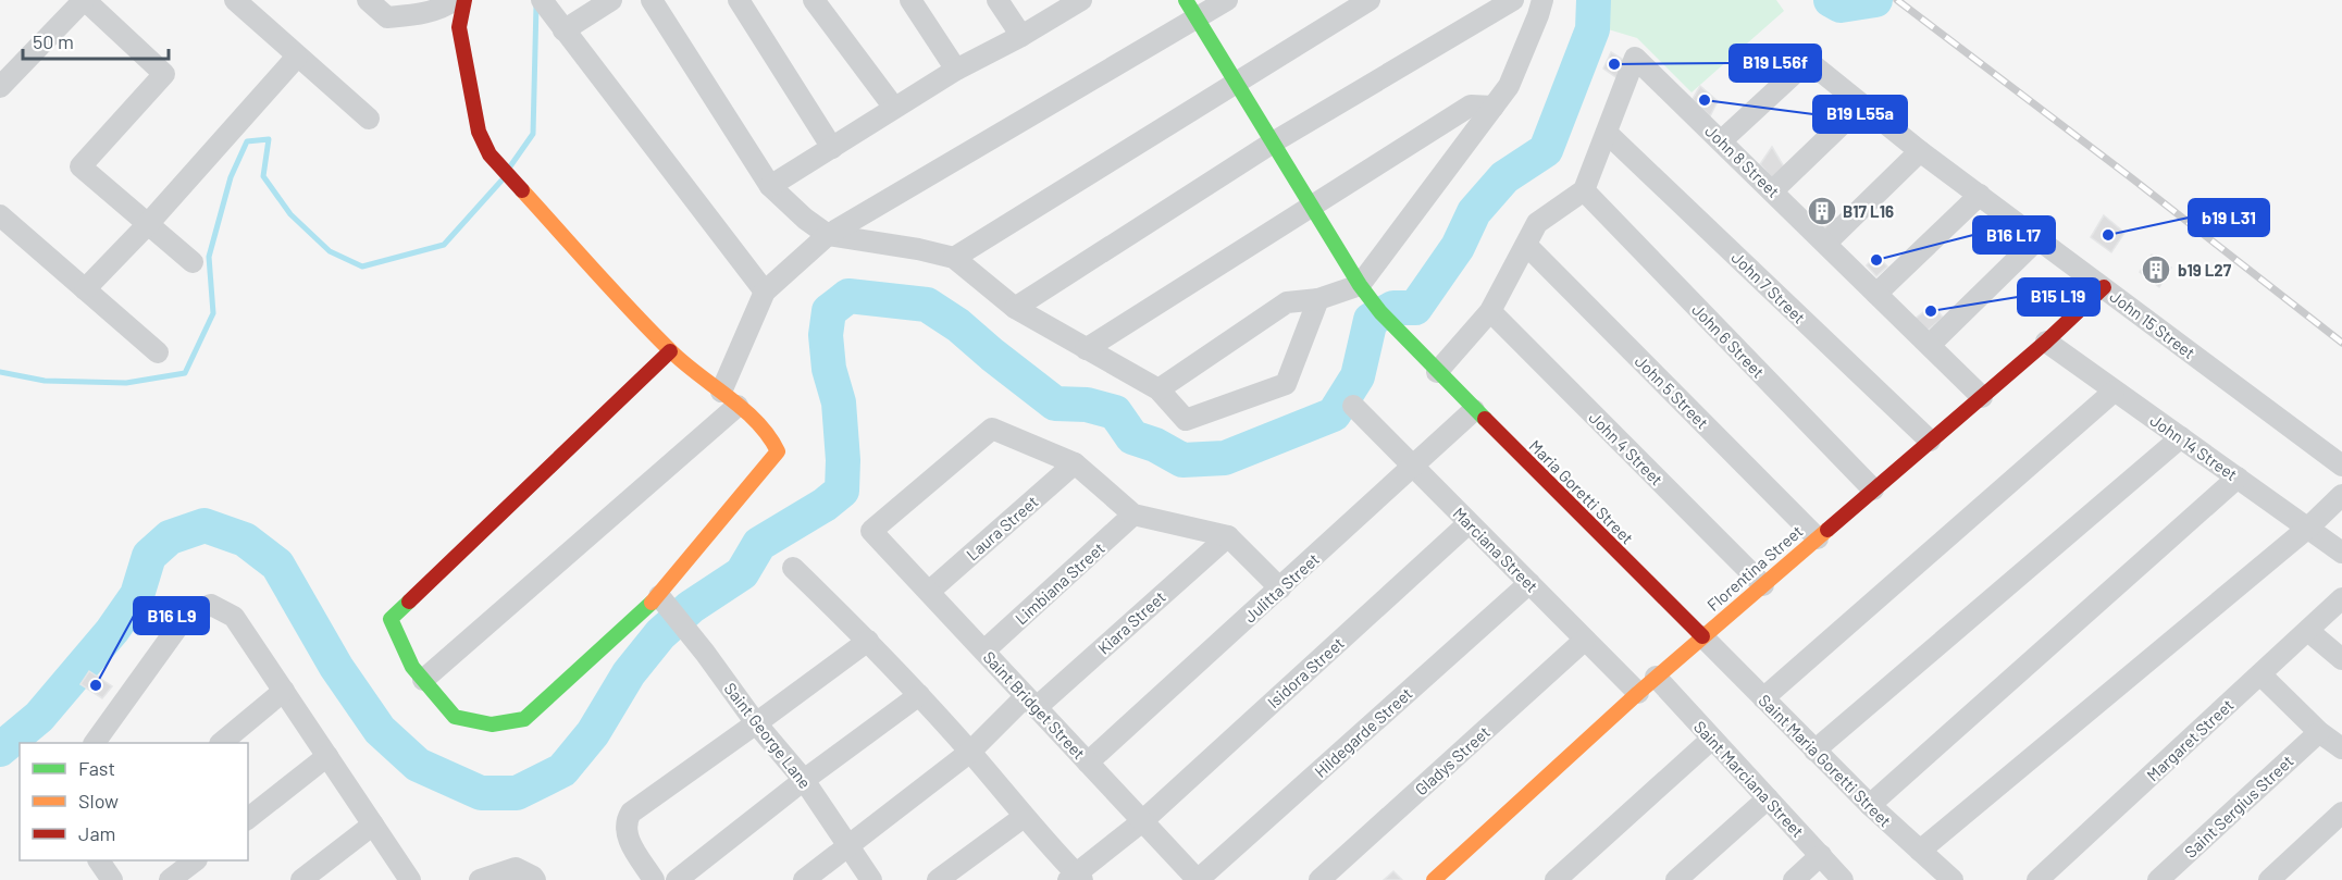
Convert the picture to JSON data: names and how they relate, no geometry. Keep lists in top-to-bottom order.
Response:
{
  "streets": {
    "street": [
      "John 8 Street",
      "John 7 Street",
      "John 15 Street",
      "John 6 Street",
      "John 5 Street",
      "John 14 Street",
      "John 4 Street",
      "Maria Goretti Street",
      "Laura Street",
      "Marciana Street",
      "Florentina Street",
      "Limbiana Street",
      "Julitta Street",
      "Kiara Street",
      "Isidora Street",
      "Saint Bridget Street",
      "Hildegarde Street",
      "Saint George Lane",
      "Margaret Street",
      "Gladys Street",
      "Saint Maria Goretti Street",
      "Saint Marciana Street",
      "Saint Sergius Street"
    ]
  },
  "crossings": [
    ["John 8 Street", "John 7 Street"],
    ["John 8 Street", "John 15 Street"],
    ["John 8 Street", "John 6 Street"],
    ["John 8 Street", "Florentina Street"],
    ["John 7 Street", "Florentina Street"],
    ["John 15 Street", "Florentina Street"],
    ["John 6 Street", "Florentina Street"],
    ["John 5 Street", "Florentina Street"],
    ["John 14 Street", "Florentina Street"],
    ["John 4 Street", "Florentina Street"],
    ["Maria Goretti Street", "Florentina Street"],
    ["Maria Goretti Street", "Julitta Street"],
    ["Maria Goretti Street", "Saint Maria Goretti Street"],
    ["Laura Street", "Saint Bridget Street"],
    ["Marciana Street", "Florentina Street"],
    ["Marciana Street", "Julitta Street"],
    ["Marciana Street", "Isidora Street"],
    ["Marciana Street", "Hildegarde Street"],
    ["Marciana Street", "Gladys Street"],
    ["Florentina Street", "Saint Maria Goretti Street"],
    ["Florentina Street", "Saint Marciana Street"],
    ["Limbiana Street", "Saint Bridget Street"],
    ["Julitta Street", "Saint Bridget Street"],
    ["Kiara Street", "Saint Bridget Street"],
    ["Kiara Street", "Saint George Lane"],
    ["Isidora Street", "Saint Bridget Street"],
    ["Saint Bridget Street", "Hildegarde Street"]
  ],
  "places": {
    "other": [
      "B19 L56f",
      "B19 L55a",
      "b19 L31",
      "B16 L17",
      "B15 L19",
      "B16 L9"
    ],
    "building": ["B17 L16", "b19 L27"]
  },
  "legend": ["Fast", "Slow", "Jam"],
  "scale_bar": "50 m"
}
